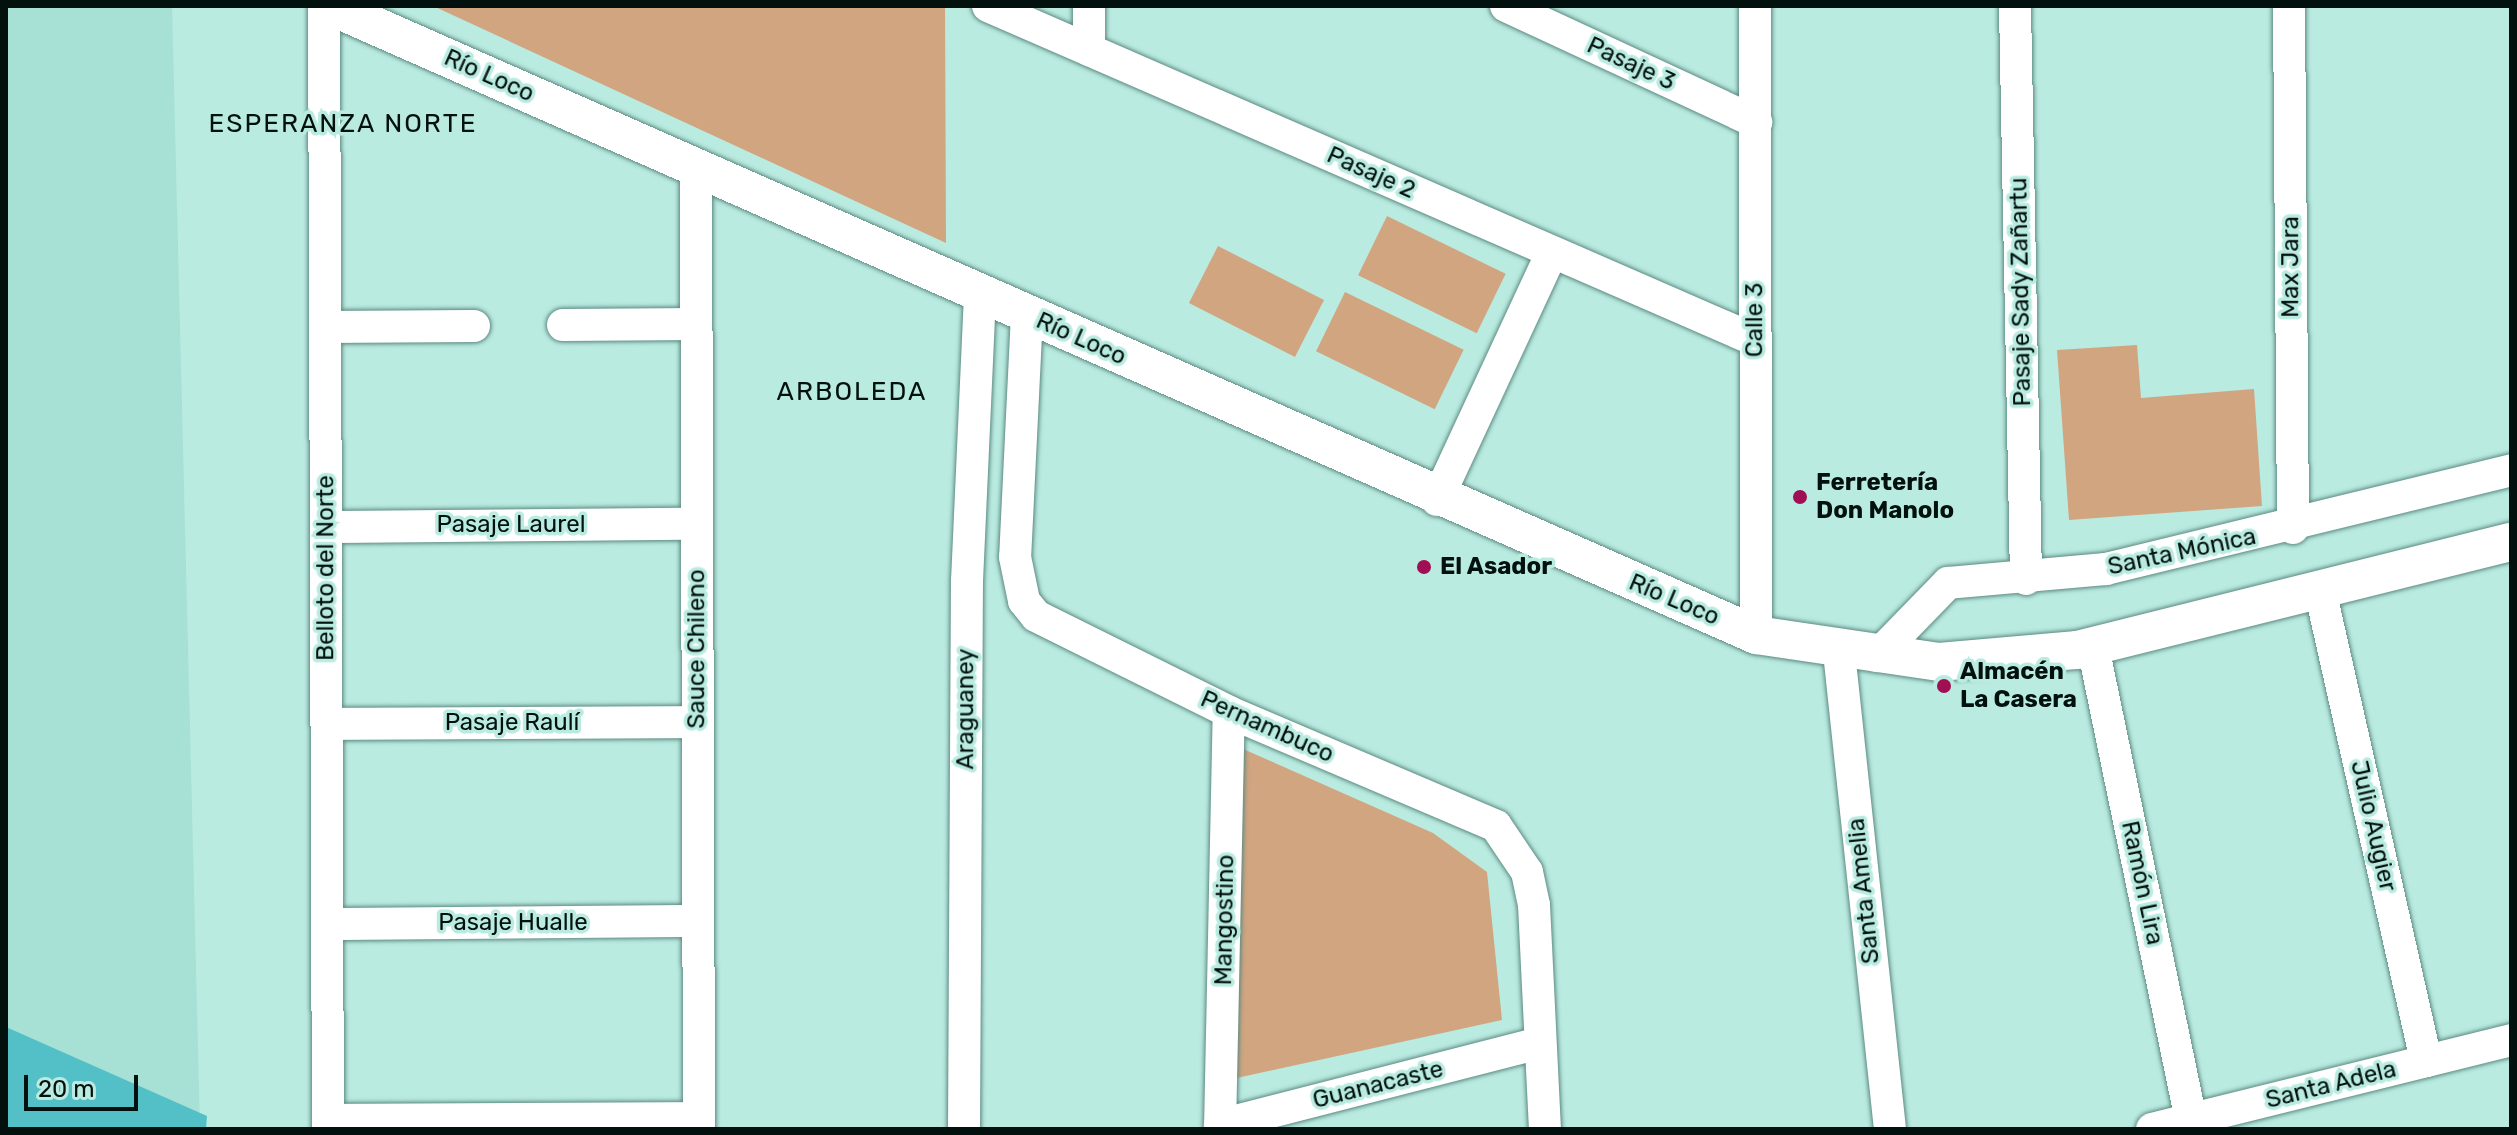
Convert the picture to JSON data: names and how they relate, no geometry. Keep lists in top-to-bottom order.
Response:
{
  "streets": {
    "street": [
      "Pasaje 3",
      "Río Loco",
      "Pasaje 2",
      "Max Jara",
      "Pasaje Sady Zañartu",
      "Calle 3",
      "Pasaje Laurel",
      "Santa Mónica",
      "Belloto del Norte",
      "Sauce Chileno",
      "Araguaney",
      "Pasaje Raulí",
      "Pernambuco",
      "Julio Augier",
      "Ramón Lira",
      "Santa Amelia",
      "Mangostino",
      "Pasaje Hualle",
      "Guanacaste",
      "Santa Adela"
    ]
  },
  "crossings": [
    ["Pasaje 3", "Calle 3"],
    ["Río Loco", "Calle 3"],
    ["Río Loco", "Belloto del Norte"],
    ["Río Loco", "Sauce Chileno"],
    ["Río Loco", "Araguaney"],
    ["Río Loco", "Pernambuco"],
    ["Río Loco", "Santa Amelia"],
    ["Pasaje 2", "Calle 3"],
    ["Max Jara", "Santa Mónica"],
    ["Pasaje Sady Zañartu", "Santa Mónica"],
    ["Pasaje Laurel", "Belloto del Norte"],
    ["Pasaje Laurel", "Sauce Chileno"],
    ["Belloto del Norte", "Pasaje Raulí"],
    ["Belloto del Norte", "Pasaje Hualle"],
    ["Sauce Chileno", "Pasaje Raulí"],
    ["Sauce Chileno", "Pasaje Hualle"],
    ["Pernambuco", "Mangostino"],
    ["Pernambuco", "Guanacaste"],
    ["Julio Augier", "Santa Adela"],
    ["Ramón Lira", "Santa Adela"],
    ["Mangostino", "Guanacaste"]
  ],
  "districts": ["ESPERANZA NORTE", "ARBOLEDA"],
  "places": ["Ferretería Don Manolo", "El Asador", "Almacén La Casera"],
  "scale_bar": "20 m"
}
